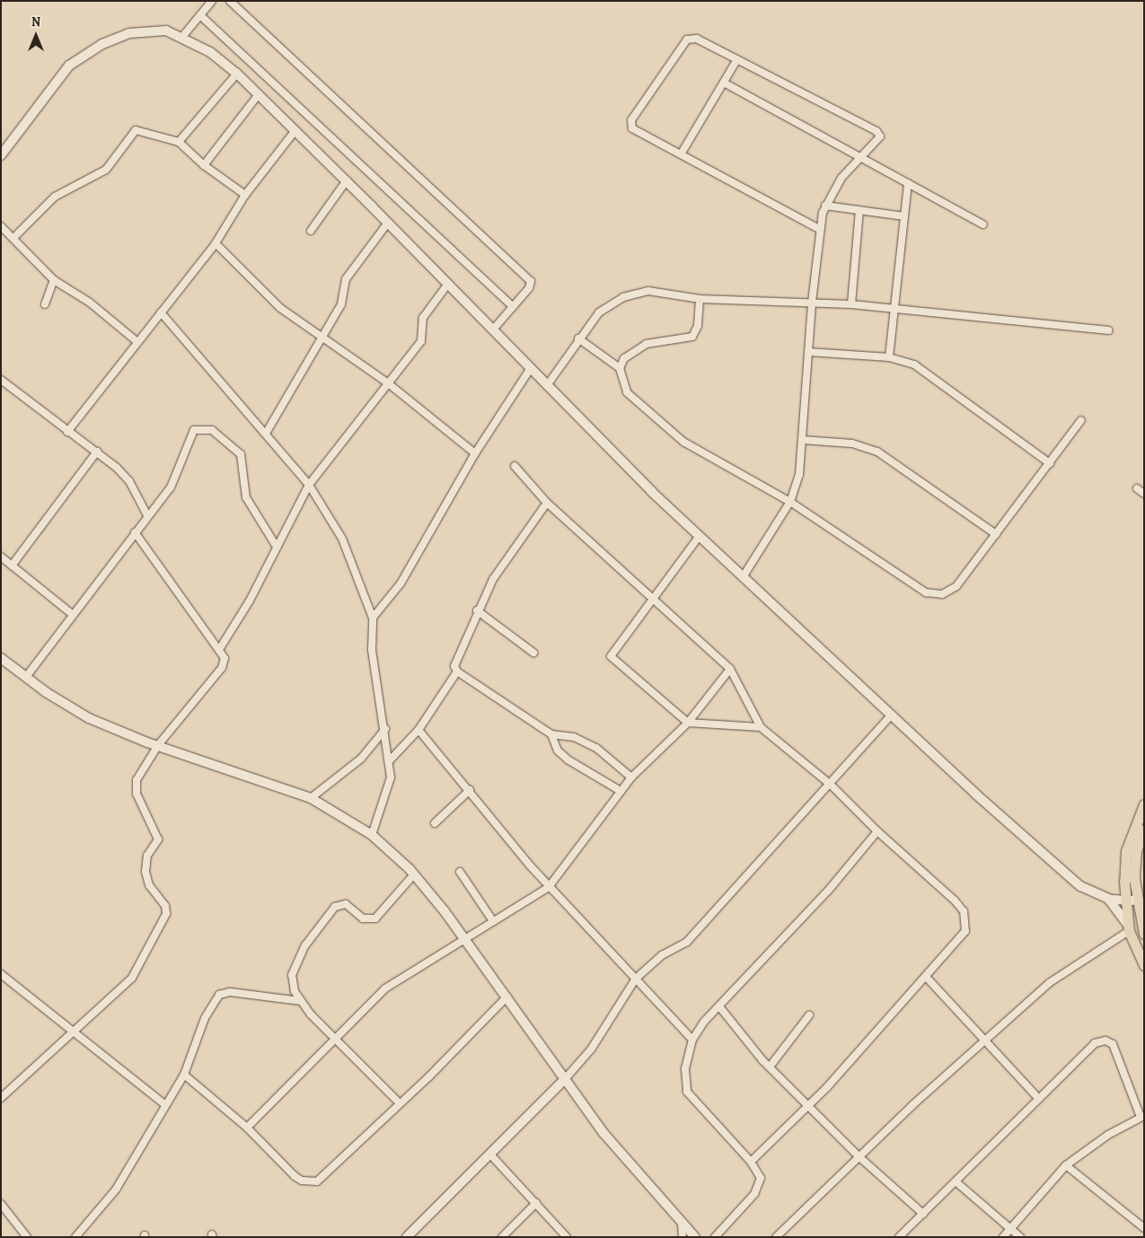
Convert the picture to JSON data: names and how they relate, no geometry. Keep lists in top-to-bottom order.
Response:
{
  "north": "top"
}
